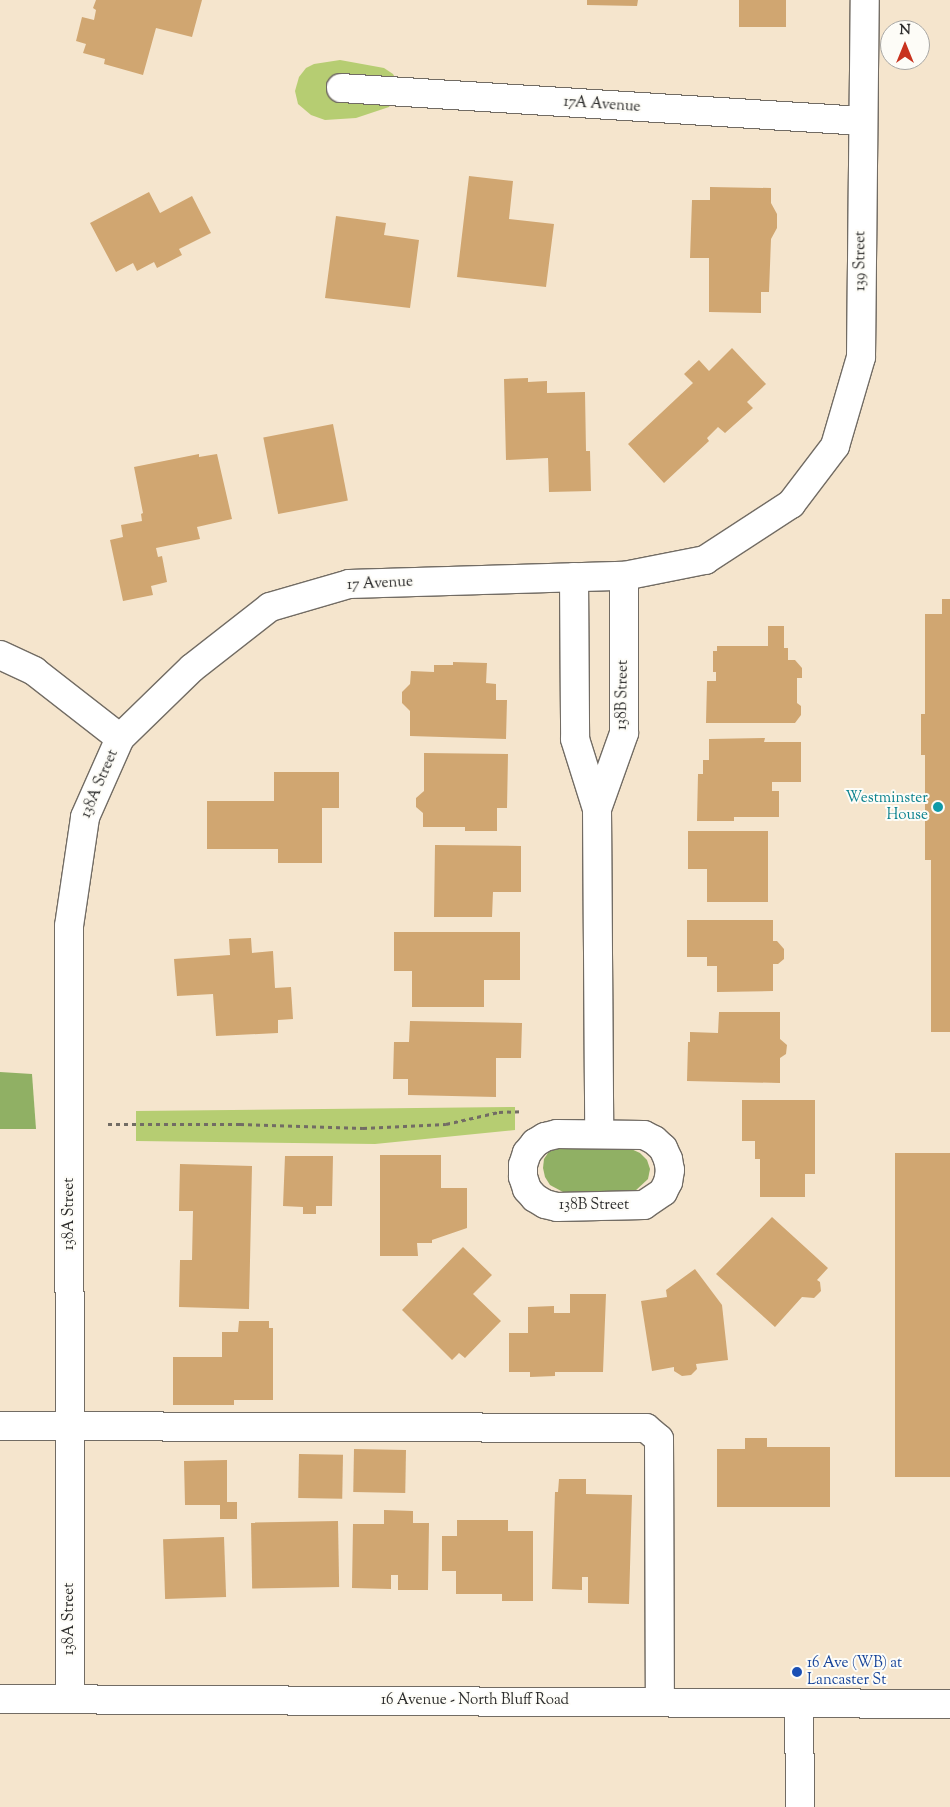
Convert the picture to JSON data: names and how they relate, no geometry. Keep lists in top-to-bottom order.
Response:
{
  "streets": {
    "street": [
      "17A Avenue",
      "139 Street",
      "17 Avenue",
      "138B Street",
      "138A Street",
      "16 Avenue - North Bluff Road"
    ]
  },
  "crossings": [
    ["17A Avenue", "139 Street"],
    ["139 Street", "17 Avenue"],
    ["17 Avenue", "138B Street"],
    ["17 Avenue", "138A Street"],
    ["138A Street", "16 Avenue - North Bluff Road"]
  ],
  "places": ["Westminster House", "16 Ave (WB) at Lancaster St"],
  "north": "top"
}
